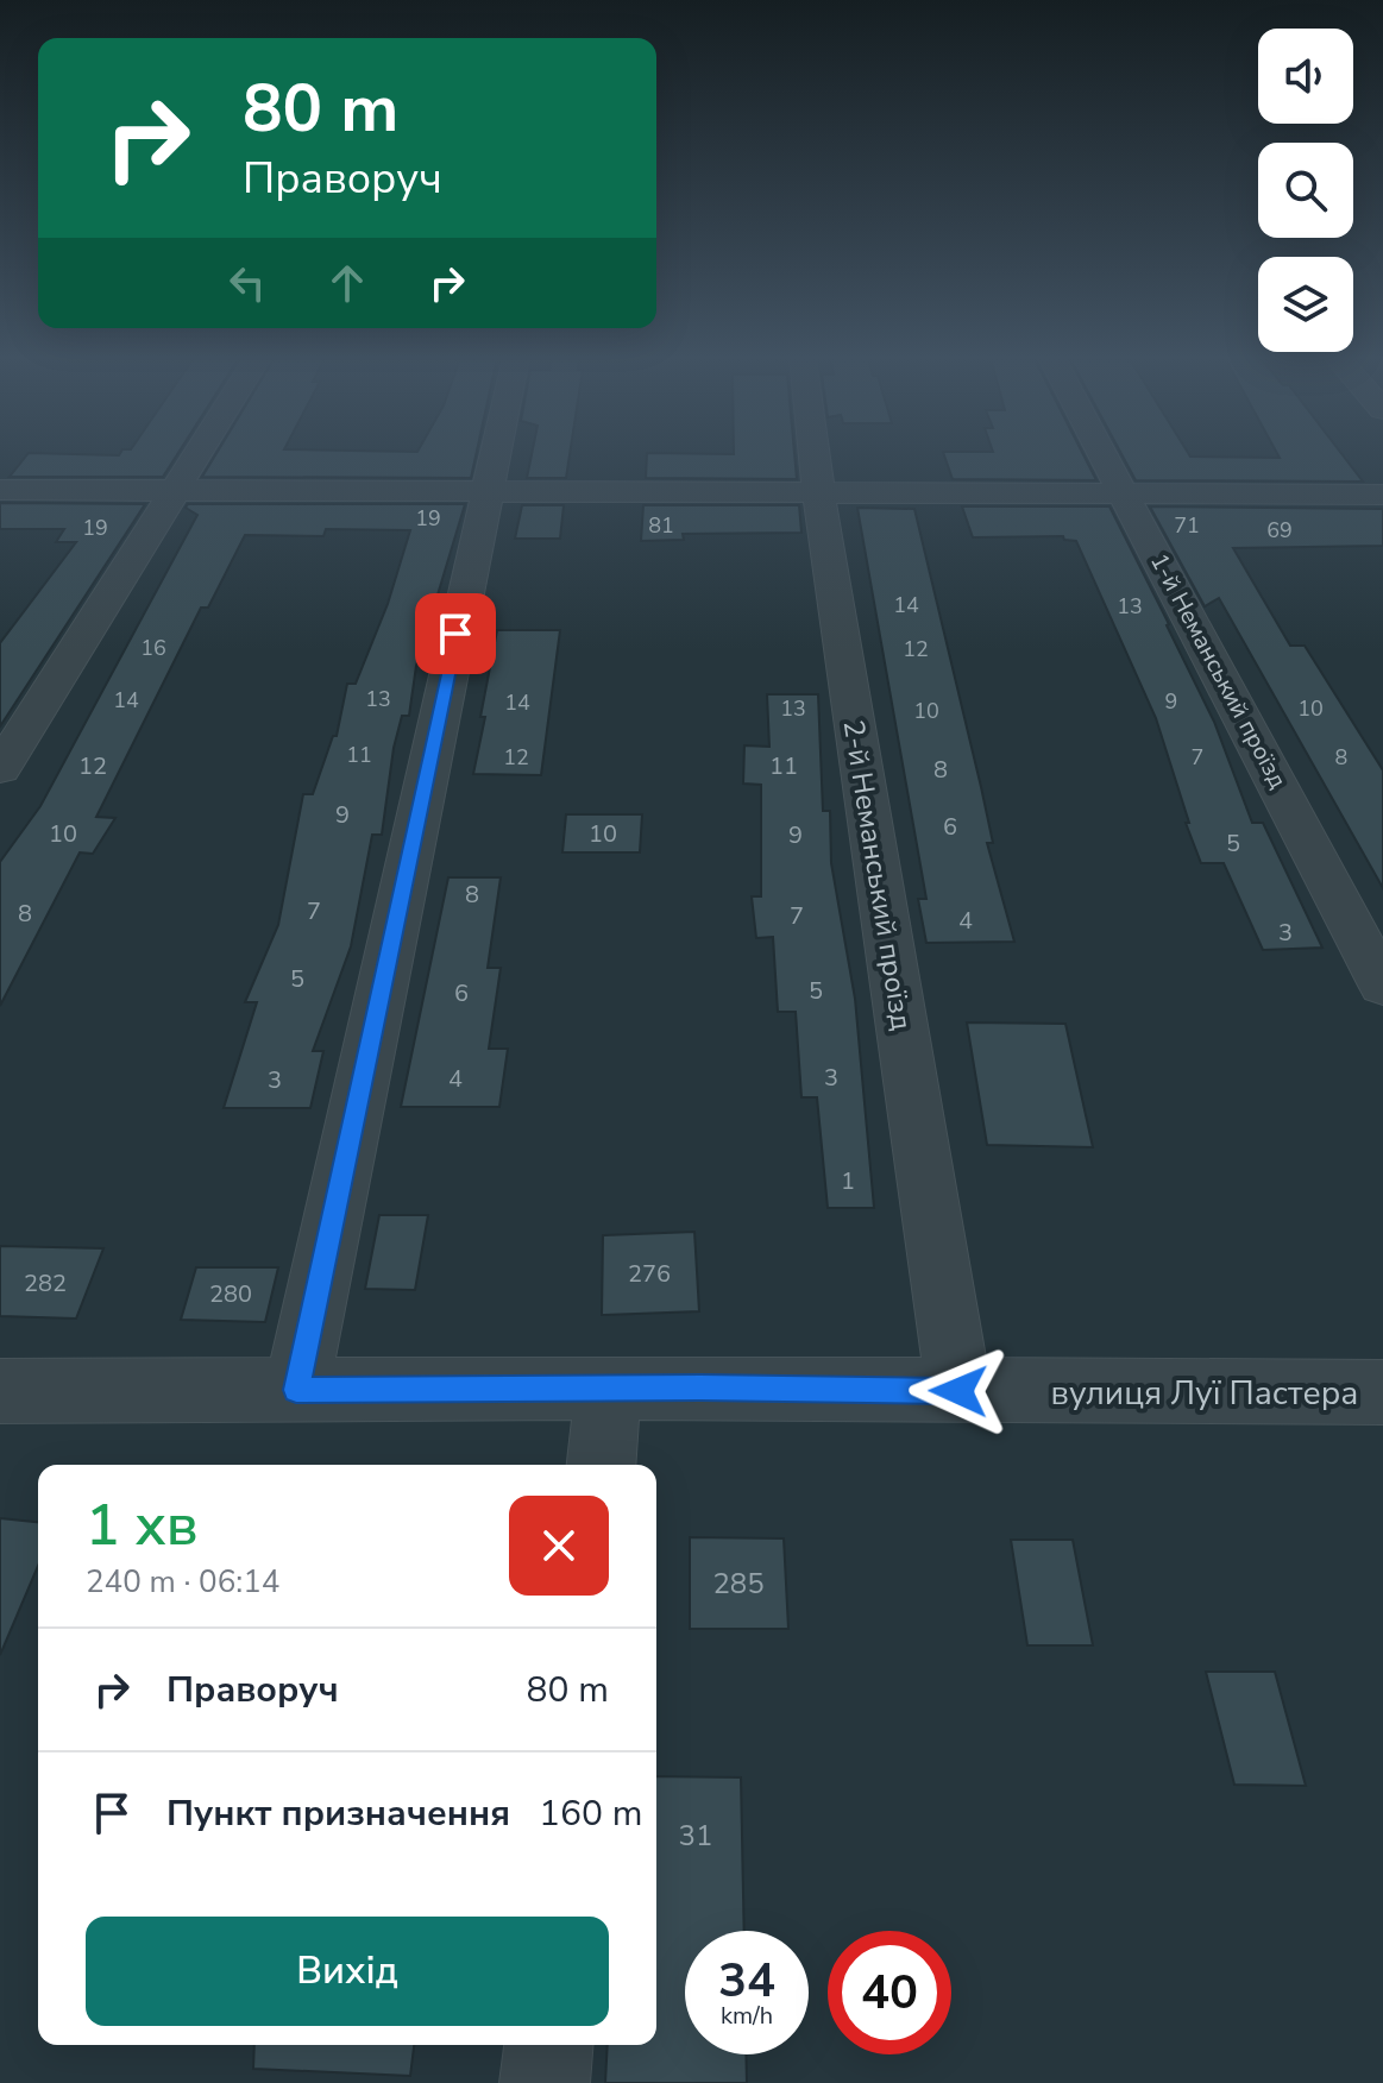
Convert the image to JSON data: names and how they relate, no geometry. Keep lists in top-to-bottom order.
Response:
{
  "streets": {
    "street": ["1-й Неманський проїзд", "2-й Неманський проїзд", "вулиця Луї Пастера"]
  },
  "crossings": [
    ["2-й Неманський проїзд", "вулиця Луї Пастера"]
  ],
  "house_numbers": [
    "19",
    "81",
    "71",
    "19",
    "69",
    "14",
    "13",
    "16",
    "12",
    "13",
    "14",
    "9",
    "14",
    "13",
    "10",
    "10",
    "11",
    "12",
    "7",
    "8",
    "12",
    "11",
    "8",
    "9",
    "6",
    "10",
    "10",
    "9",
    "5",
    "8",
    "7",
    "8",
    "7",
    "4",
    "3",
    "5",
    "5",
    "6",
    "3",
    "4",
    "3",
    "1",
    "276",
    "282",
    "280",
    "285",
    "31"
  ],
  "page": {
    "turn": ["80 m", "Праворуч"],
    "heading": ["1 хв", "240 m · 06:14"],
    "list": [
      {
        "name": "Праворуч",
        "value": "80 m"
      },
      {
        "name": "Пункт призначення",
        "value": "160 m"
      }
    ],
    "buttons": "Вихід",
    "speed": "34 km/h",
    "limit": "40"
  }
}
